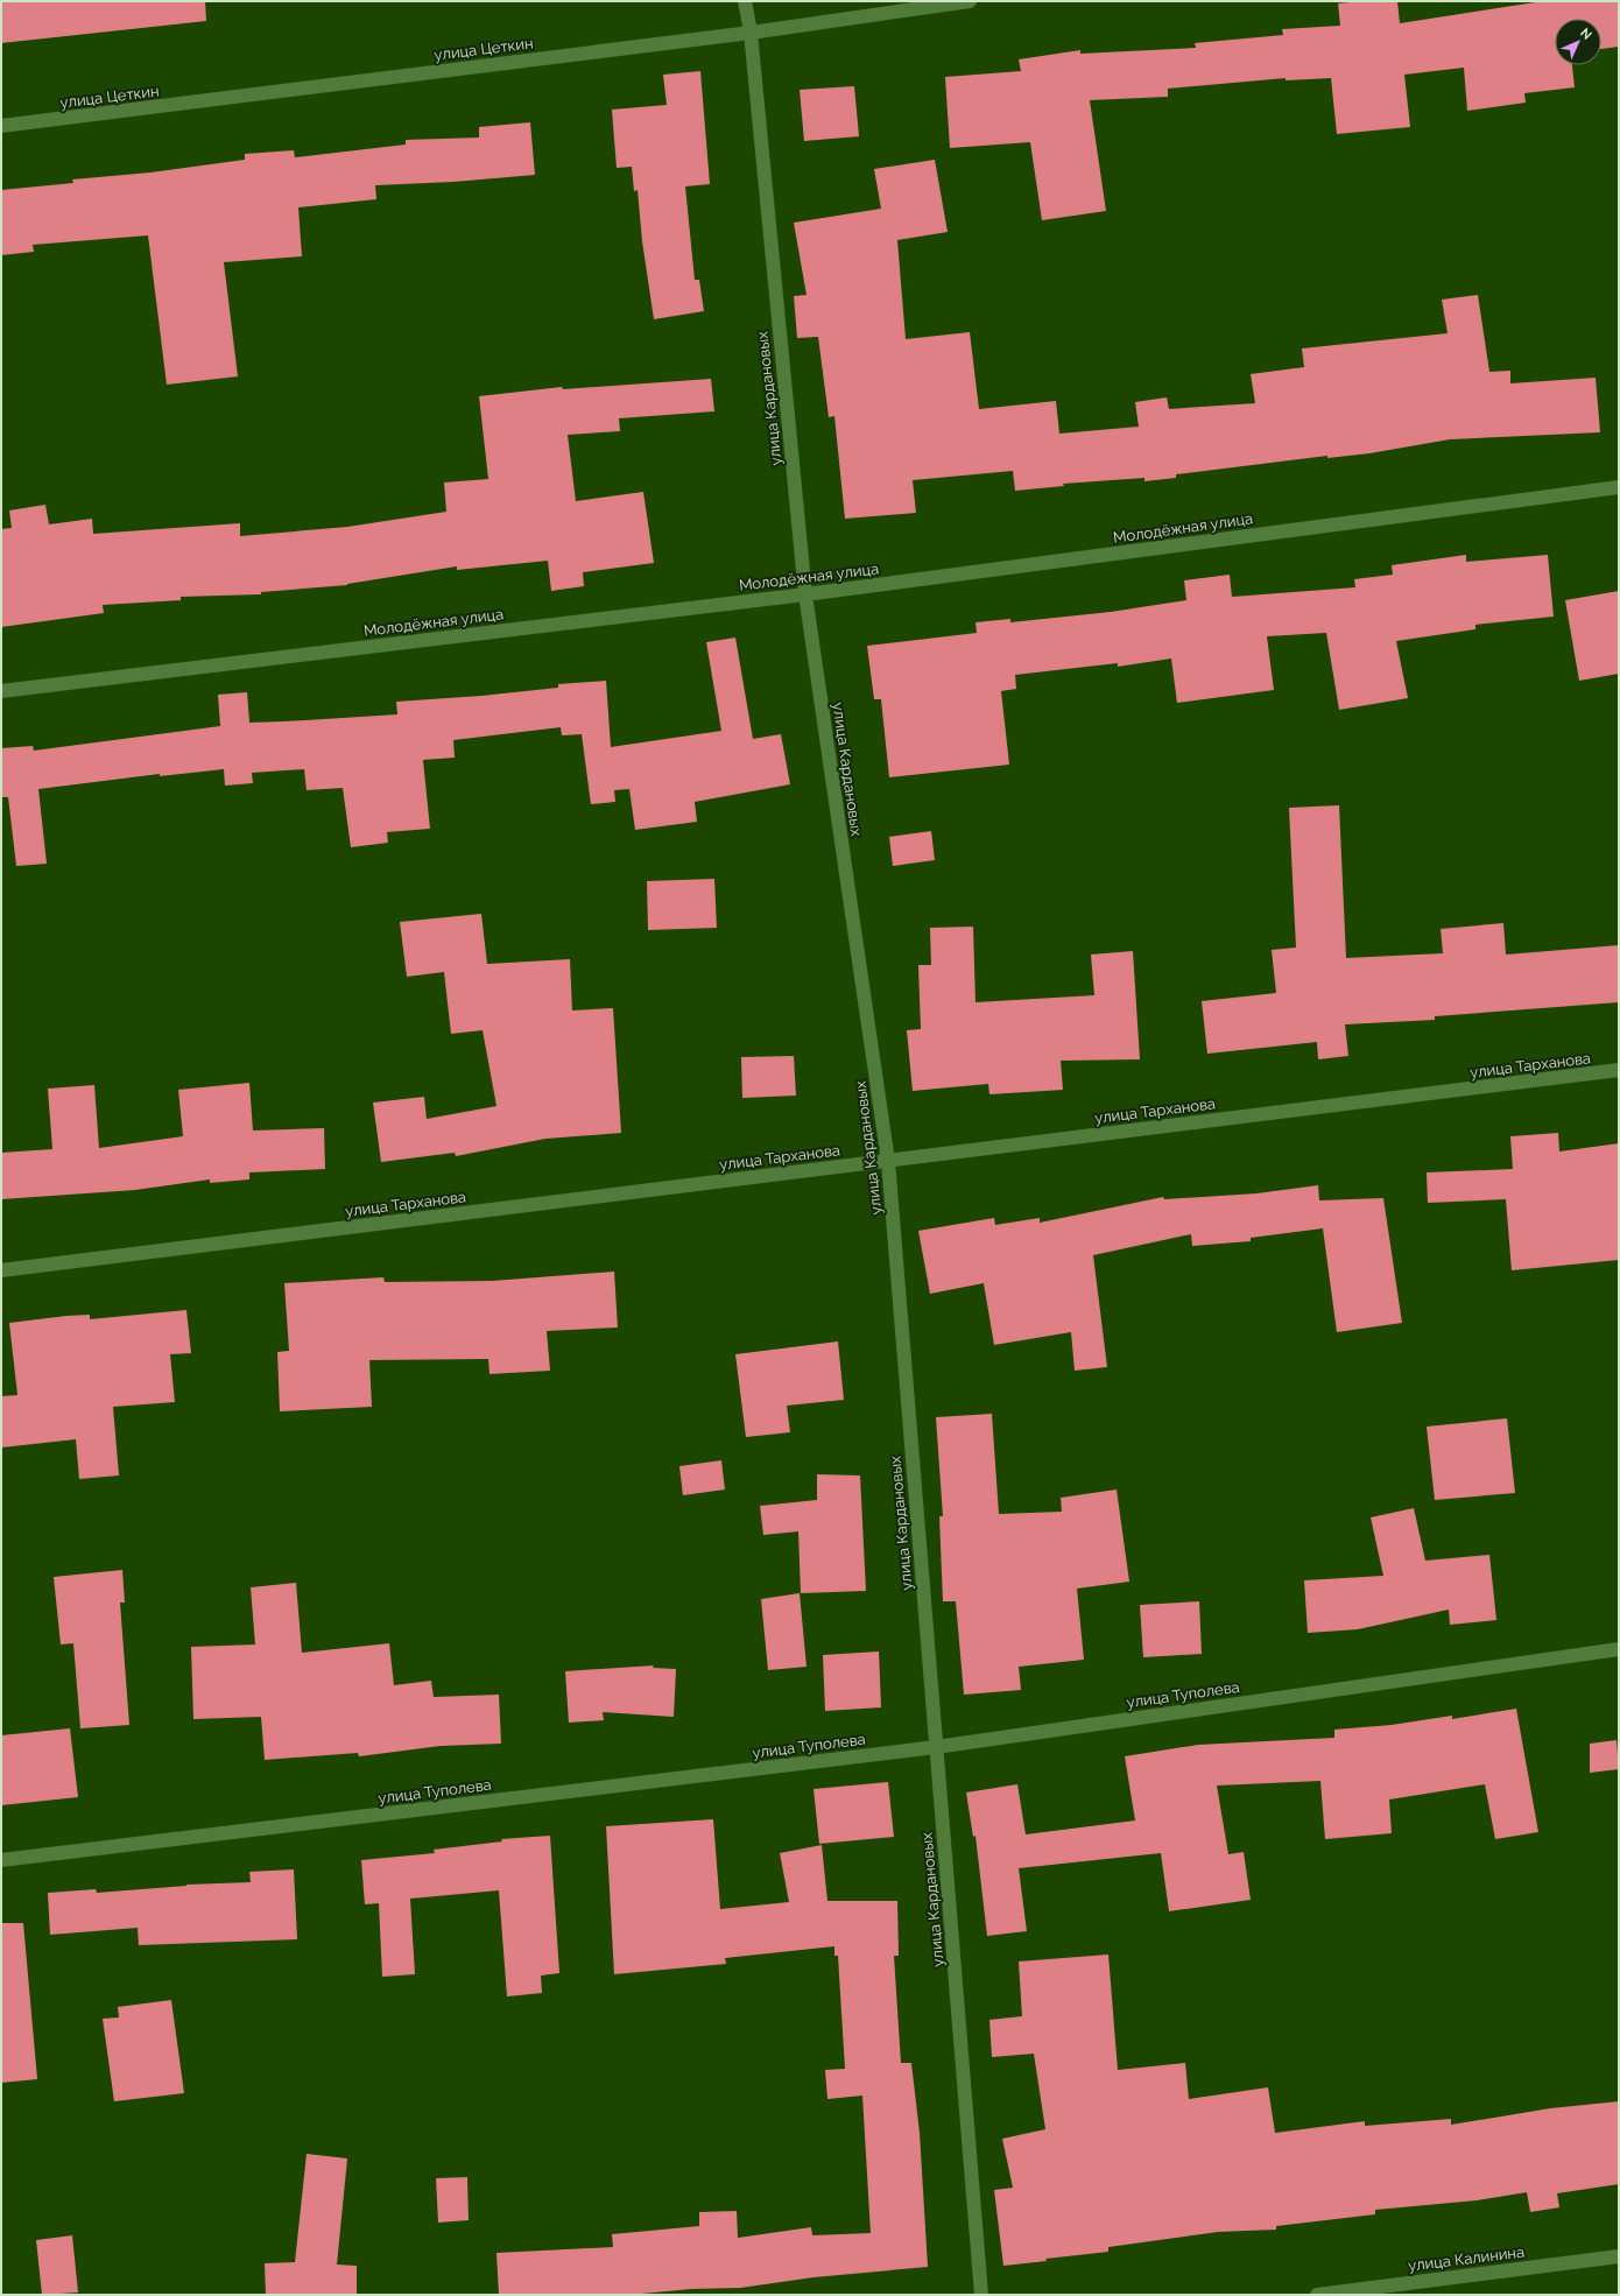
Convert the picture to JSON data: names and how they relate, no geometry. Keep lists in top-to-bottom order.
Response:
{
  "streets": {
    "street": [
      "улица Цеткин",
      "улица Кардановых",
      "Молодёжная улица",
      "улица Тарханова",
      "улица Туполева",
      "улица Калинина"
    ]
  },
  "crossings": [
    ["улица Цеткин", "улица Кардановых"],
    ["улица Кардановых", "Молодёжная улица"],
    ["улица Кардановых", "улица Тарханова"],
    ["улица Кардановых", "улица Туполева"]
  ],
  "north": "top right"
}
